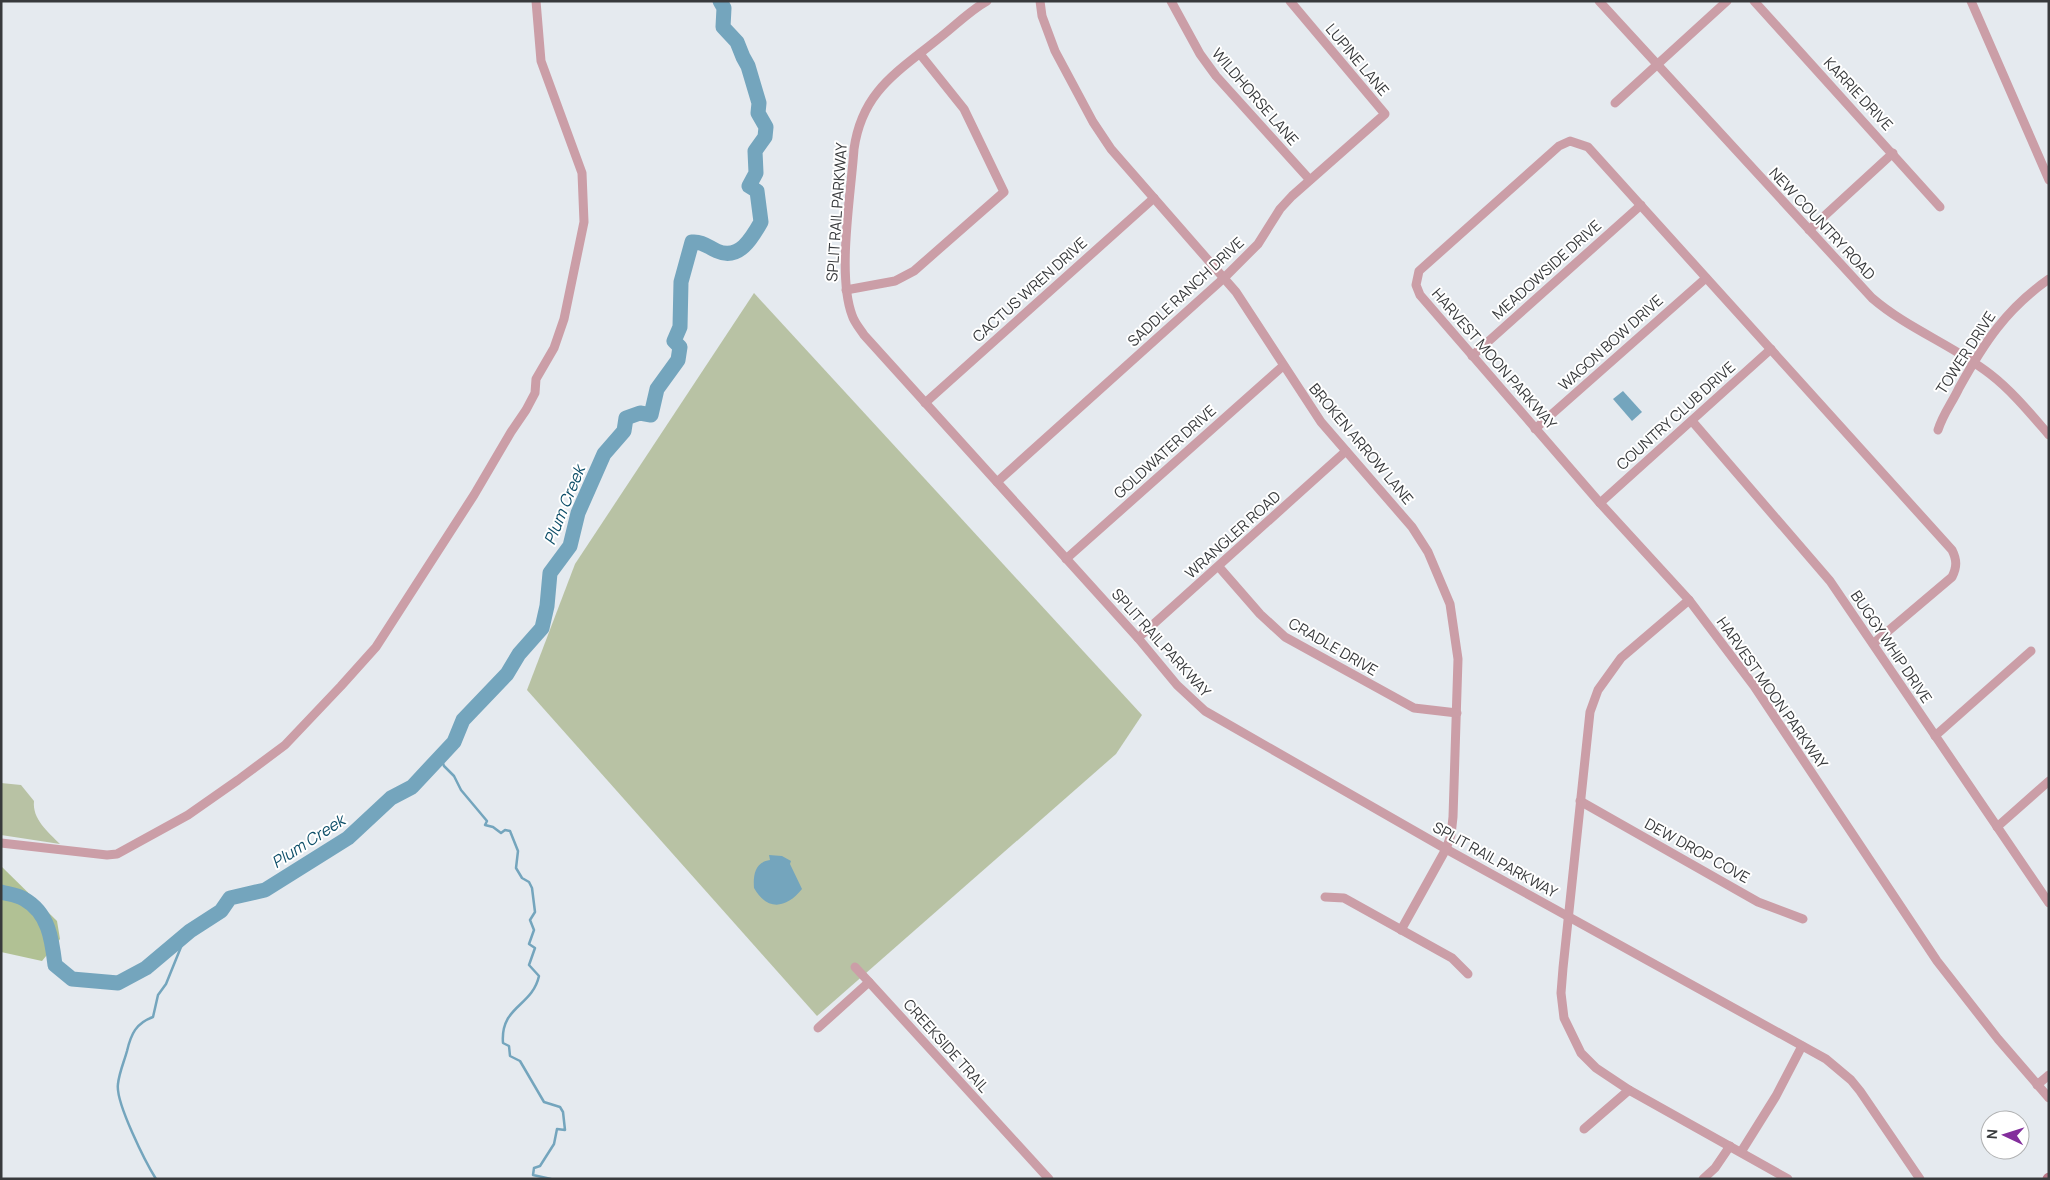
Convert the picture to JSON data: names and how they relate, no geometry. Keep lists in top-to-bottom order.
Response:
{
  "streets": {
    "street": [
      "LUPINE LANE",
      "KARRIE DRIVE",
      "WILDHORSE LANE",
      "SPLIT RAIL PARKWAY",
      "NEW COUNTRY ROAD",
      "MEADOWSIDE DRIVE",
      "CACTUS WREN DRIVE",
      "SADDLE RANCH DRIVE",
      "WAGON BOW DRIVE",
      "TOWER DRIVE",
      "HARVEST MOON PARKWAY",
      "COUNTRY CLUB DRIVE",
      "BROKEN ARROW LANE",
      "GOLDWATER DRIVE",
      "WRANGLER ROAD",
      "CRADLE DRIVE",
      "BUGGY WHIP DRIVE",
      "DEW DROP COVE",
      "CREEKSIDE TRAIL"
    ]
  },
  "crossings": [
    ["LUPINE LANE", "SADDLE RANCH DRIVE"],
    ["WILDHORSE LANE", "SADDLE RANCH DRIVE"],
    ["SPLIT RAIL PARKWAY", "CACTUS WREN DRIVE"],
    ["SPLIT RAIL PARKWAY", "SADDLE RANCH DRIVE"],
    ["SPLIT RAIL PARKWAY", "BROKEN ARROW LANE"],
    ["SPLIT RAIL PARKWAY", "GOLDWATER DRIVE"],
    ["SPLIT RAIL PARKWAY", "WRANGLER ROAD"],
    ["NEW COUNTRY ROAD", "TOWER DRIVE"],
    ["MEADOWSIDE DRIVE", "HARVEST MOON PARKWAY"],
    ["CACTUS WREN DRIVE", "BROKEN ARROW LANE"],
    ["SADDLE RANCH DRIVE", "BROKEN ARROW LANE"],
    ["WAGON BOW DRIVE", "HARVEST MOON PARKWAY"],
    ["HARVEST MOON PARKWAY", "COUNTRY CLUB DRIVE"],
    ["HARVEST MOON PARKWAY", "BUGGY WHIP DRIVE"],
    ["COUNTRY CLUB DRIVE", "BUGGY WHIP DRIVE"],
    ["BROKEN ARROW LANE", "GOLDWATER DRIVE"],
    ["BROKEN ARROW LANE", "WRANGLER ROAD"],
    ["BROKEN ARROW LANE", "CRADLE DRIVE"],
    ["WRANGLER ROAD", "CRADLE DRIVE"]
  ],
  "water": ["Plum Creek"],
  "north": "left"
}
